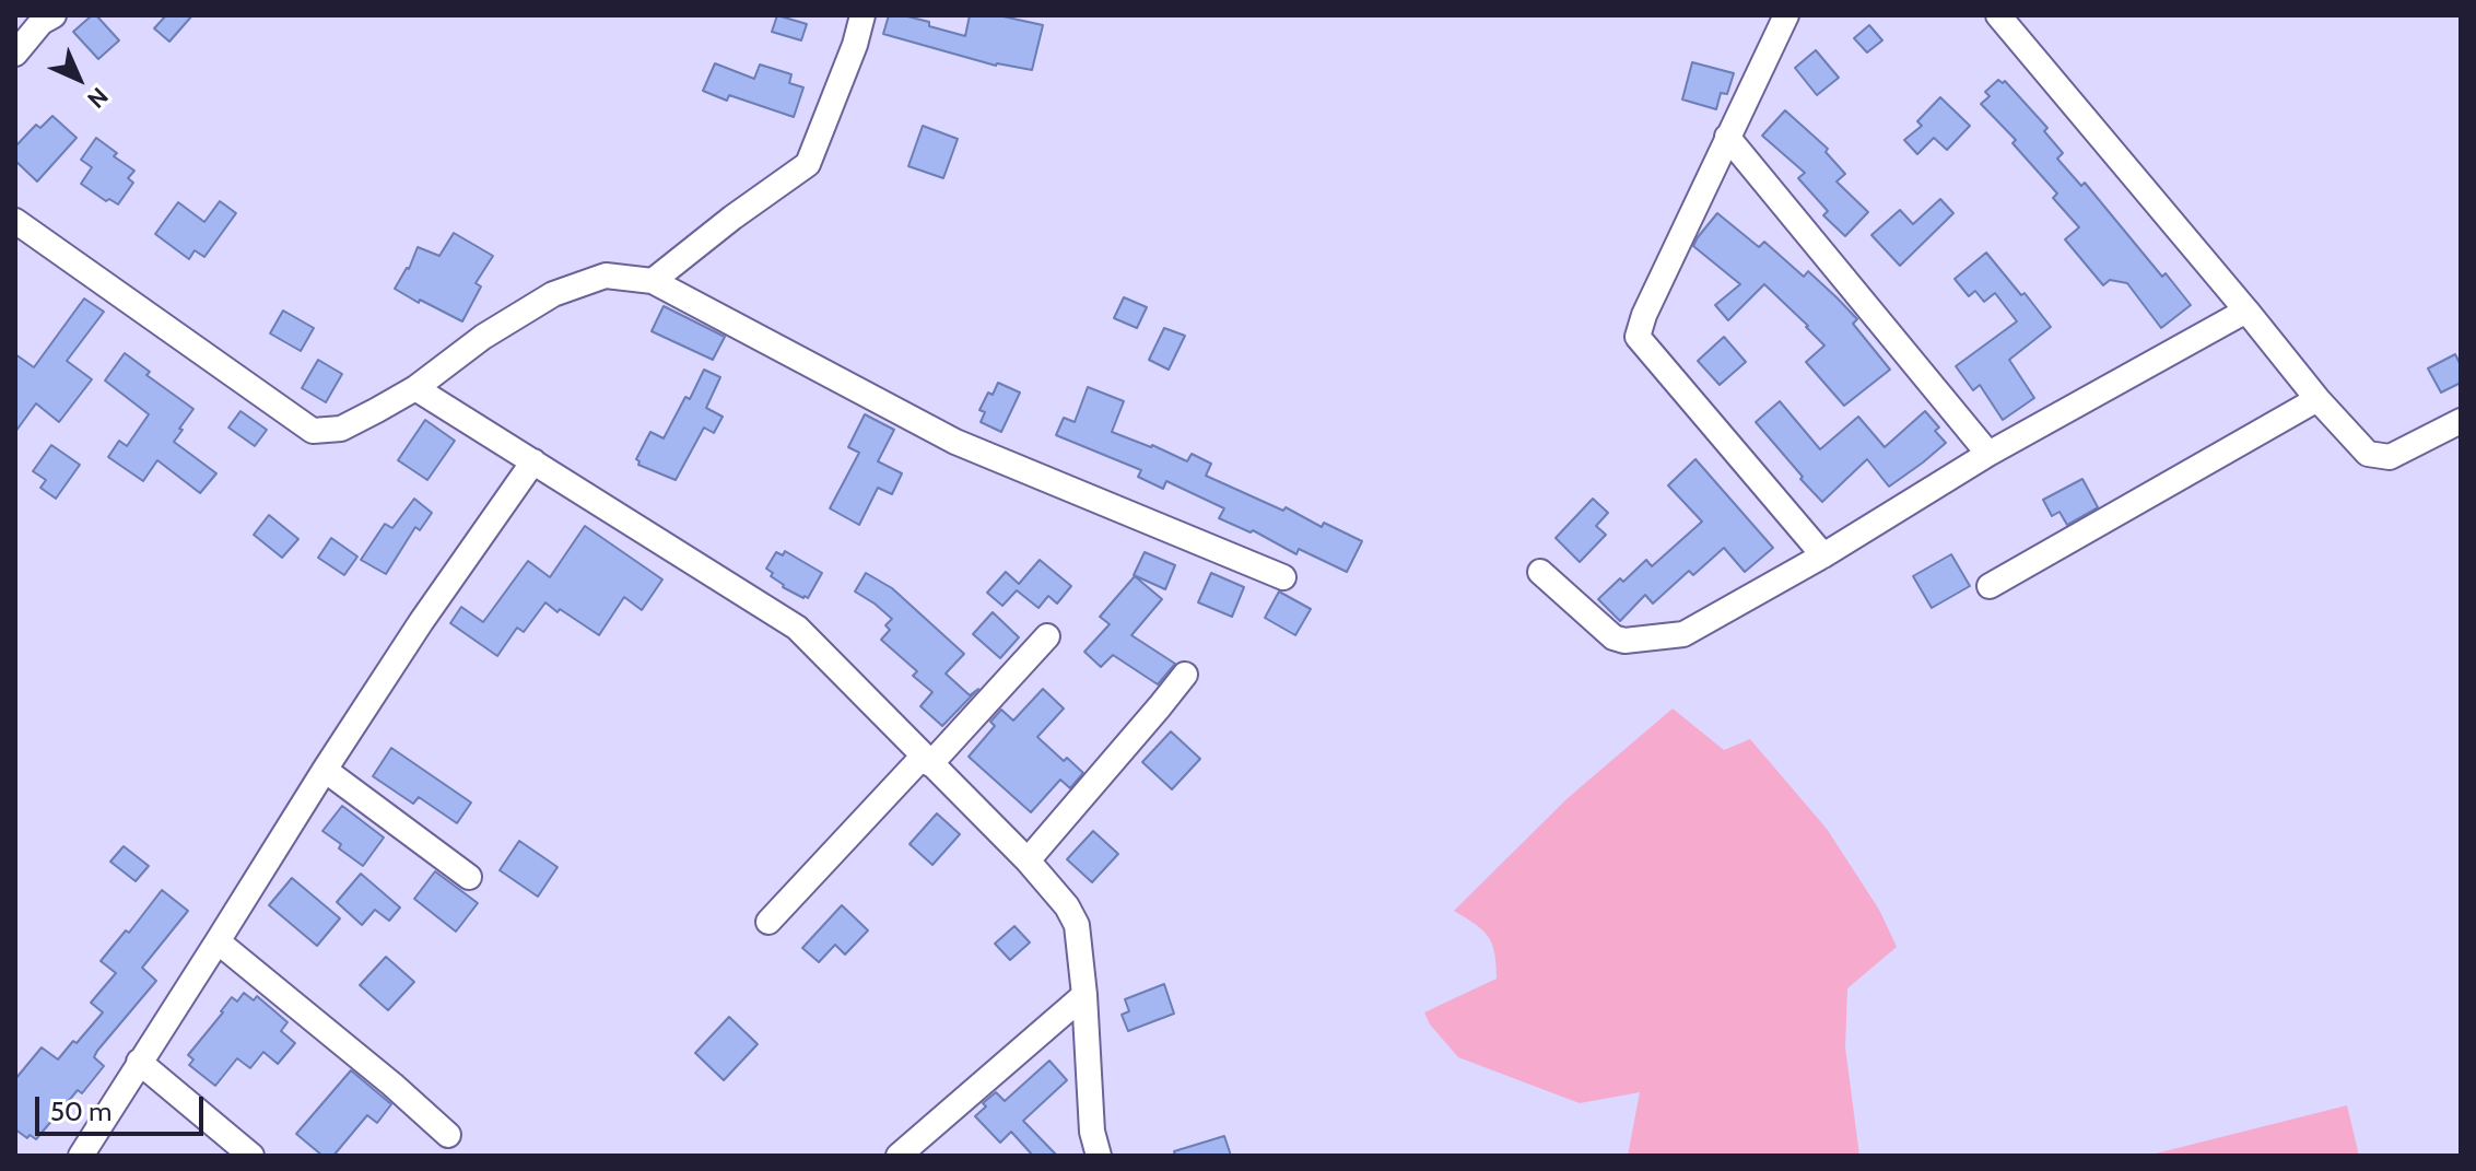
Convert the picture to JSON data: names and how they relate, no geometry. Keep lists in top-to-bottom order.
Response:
{
  "scale_bar": "50 m",
  "north": "bottom right"
}
